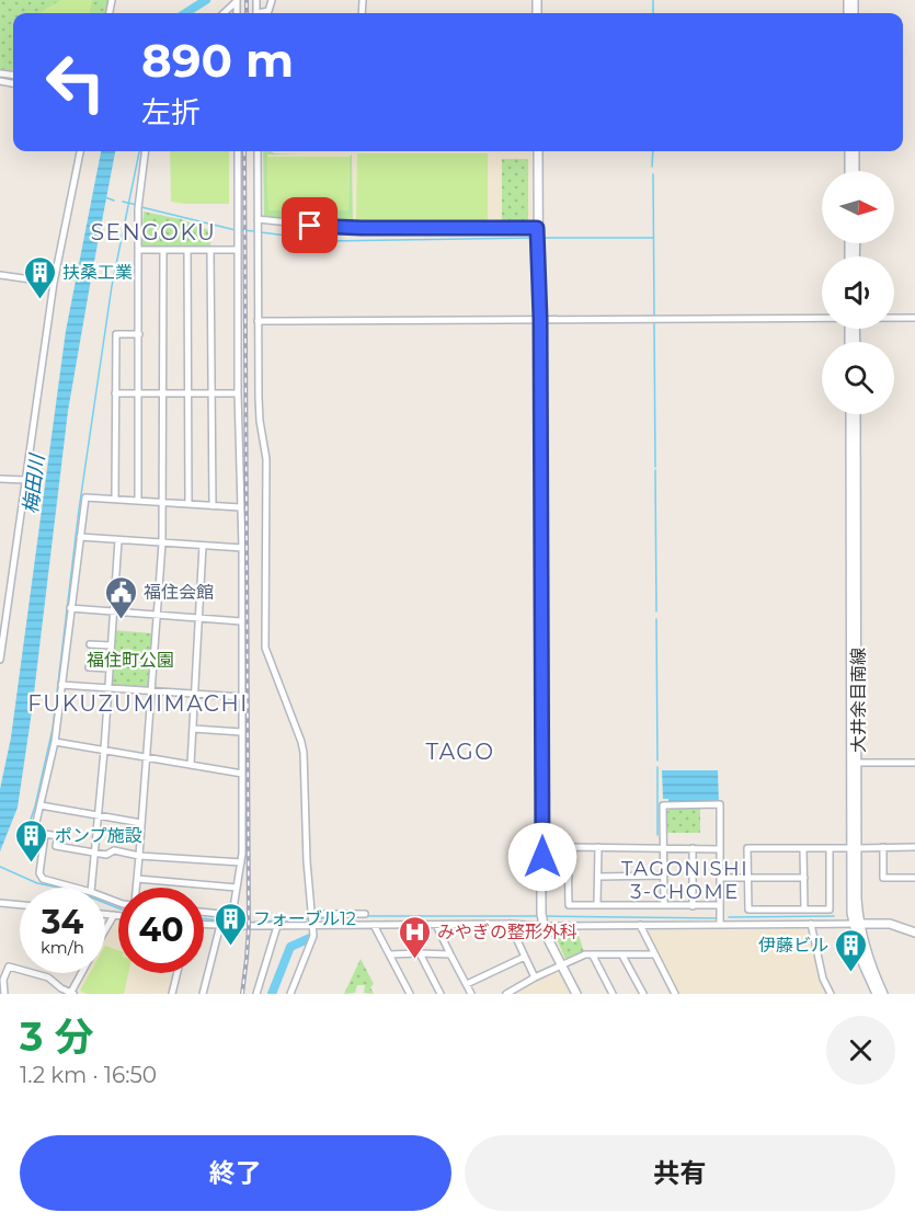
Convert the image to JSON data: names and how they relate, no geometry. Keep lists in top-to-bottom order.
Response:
{
  "streets": {
    "street": ["大井余目南線"]
  },
  "districts": [
    "SENGOKU",
    "FUKUZUMIMACHI",
    "TAGO",
    "TAGONISHI 3-CHOME"
  ],
  "water": ["梅田川"],
  "parks": ["福住町公園"],
  "places": {
    "building": [
      "扶桑工業",
      "ポンプ施設",
      "フォーブル12",
      "伊藤ビル"
    ],
    "public building": ["福住会館"],
    "hospital": ["みやぎの整形外科"]
  },
  "north": "right",
  "page": {
    "turn": ["890 m", "左折"],
    "speed": "34 km/h",
    "limit": "40",
    "heading": ["3 分", "1.2 km · 16:50"],
    "buttons": ["終了", "共有"]
  }
}
